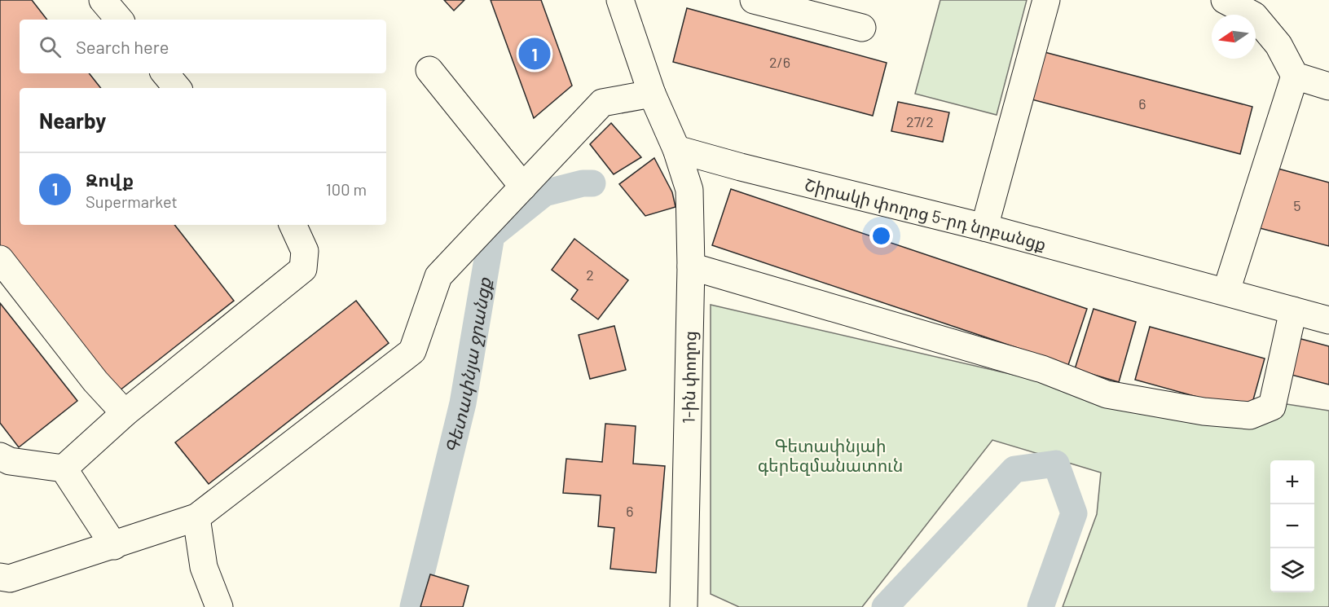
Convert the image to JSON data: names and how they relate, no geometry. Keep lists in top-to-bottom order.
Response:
{
  "streets": {
    "street": ["Շիրակի փողոց 5-րդ նրբանցք", "1-ին փողոց"]
  },
  "crossings": [
    ["Շիրակի փողոց 5-րդ նրբանցք", "1-ին փողոց"]
  ],
  "water": ["Գետափնյա ջրանցք"],
  "parks": ["Գետափնյաի գերեզմանատուն"],
  "house_numbers": [
    "2/6",
    "6",
    "27/2",
    "5",
    "2",
    "6"
  ],
  "north": "left",
  "page": {
    "search": "Search here",
    "pins": "1",
    "heading": "Nearby",
    "list": [
      {
        "mark": "1",
        "name": "Զովք",
        "note": "Supermarket",
        "value": "100 m"
      }
    ],
    "map_buttons": ["+", "−"]
  }
}
